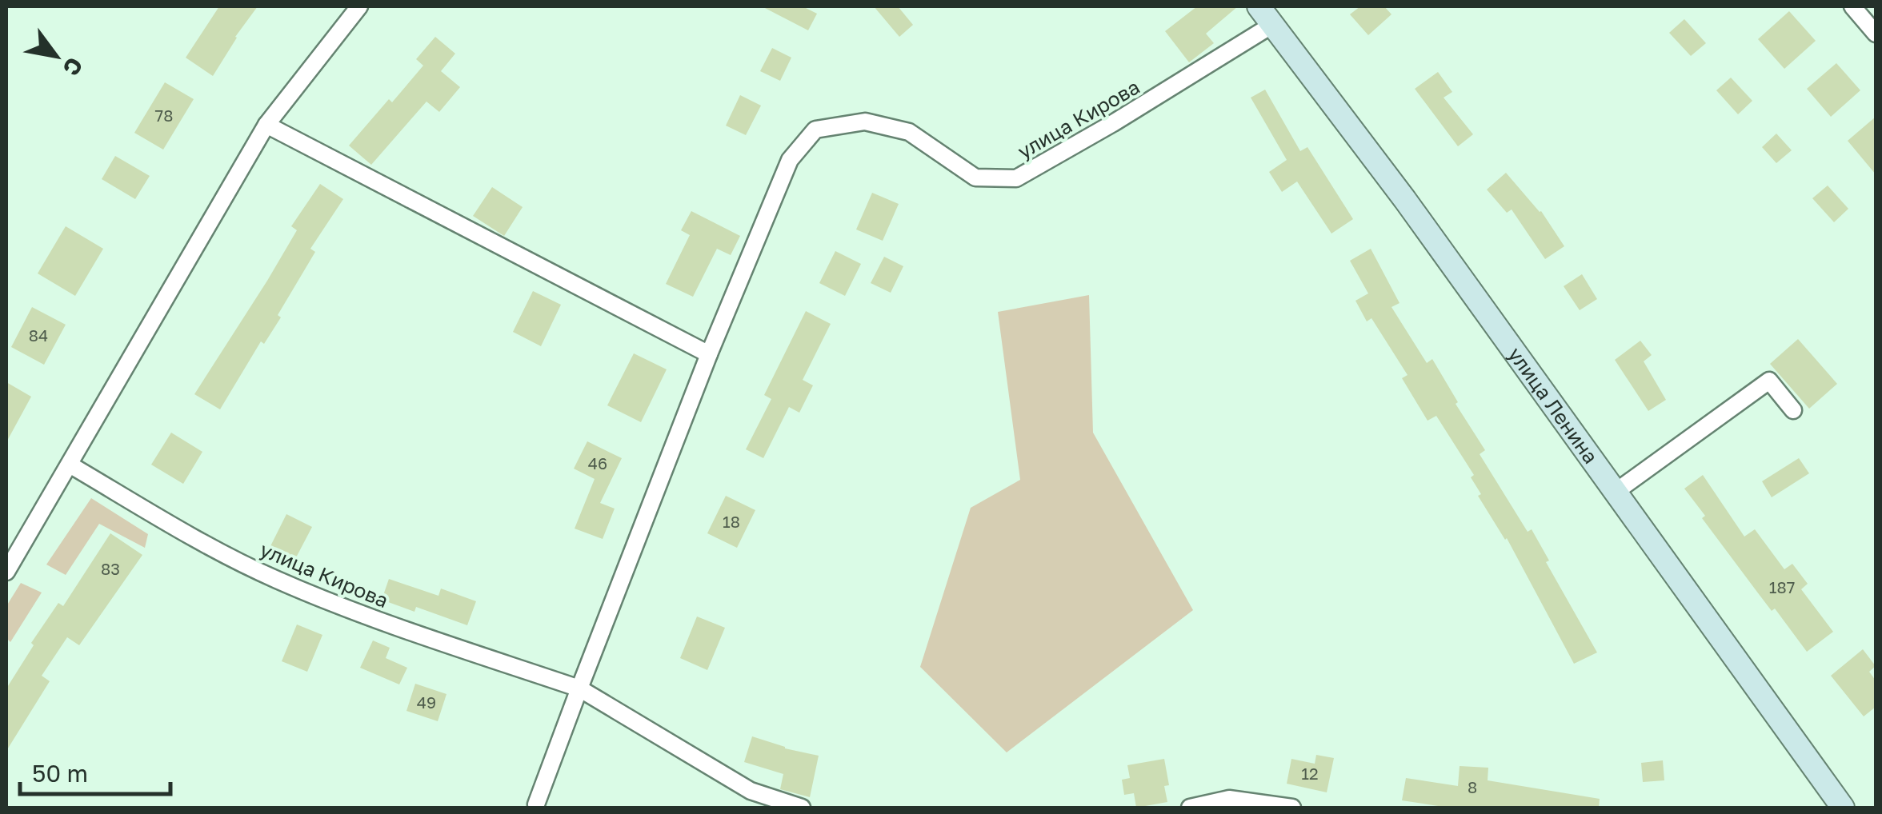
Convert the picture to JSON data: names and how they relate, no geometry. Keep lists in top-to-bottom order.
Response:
{
  "streets": {
    "main road": ["улица Ленина"],
    "street": ["улица Кирова"]
  },
  "crossings": [
    ["улица Кирова", "улица Ленина"]
  ],
  "house_numbers": [
    "78",
    "84",
    "46",
    "18",
    "83",
    "187",
    "49",
    "12",
    "8"
  ],
  "scale_bar": "50 m",
  "north": "bottom right"
}
